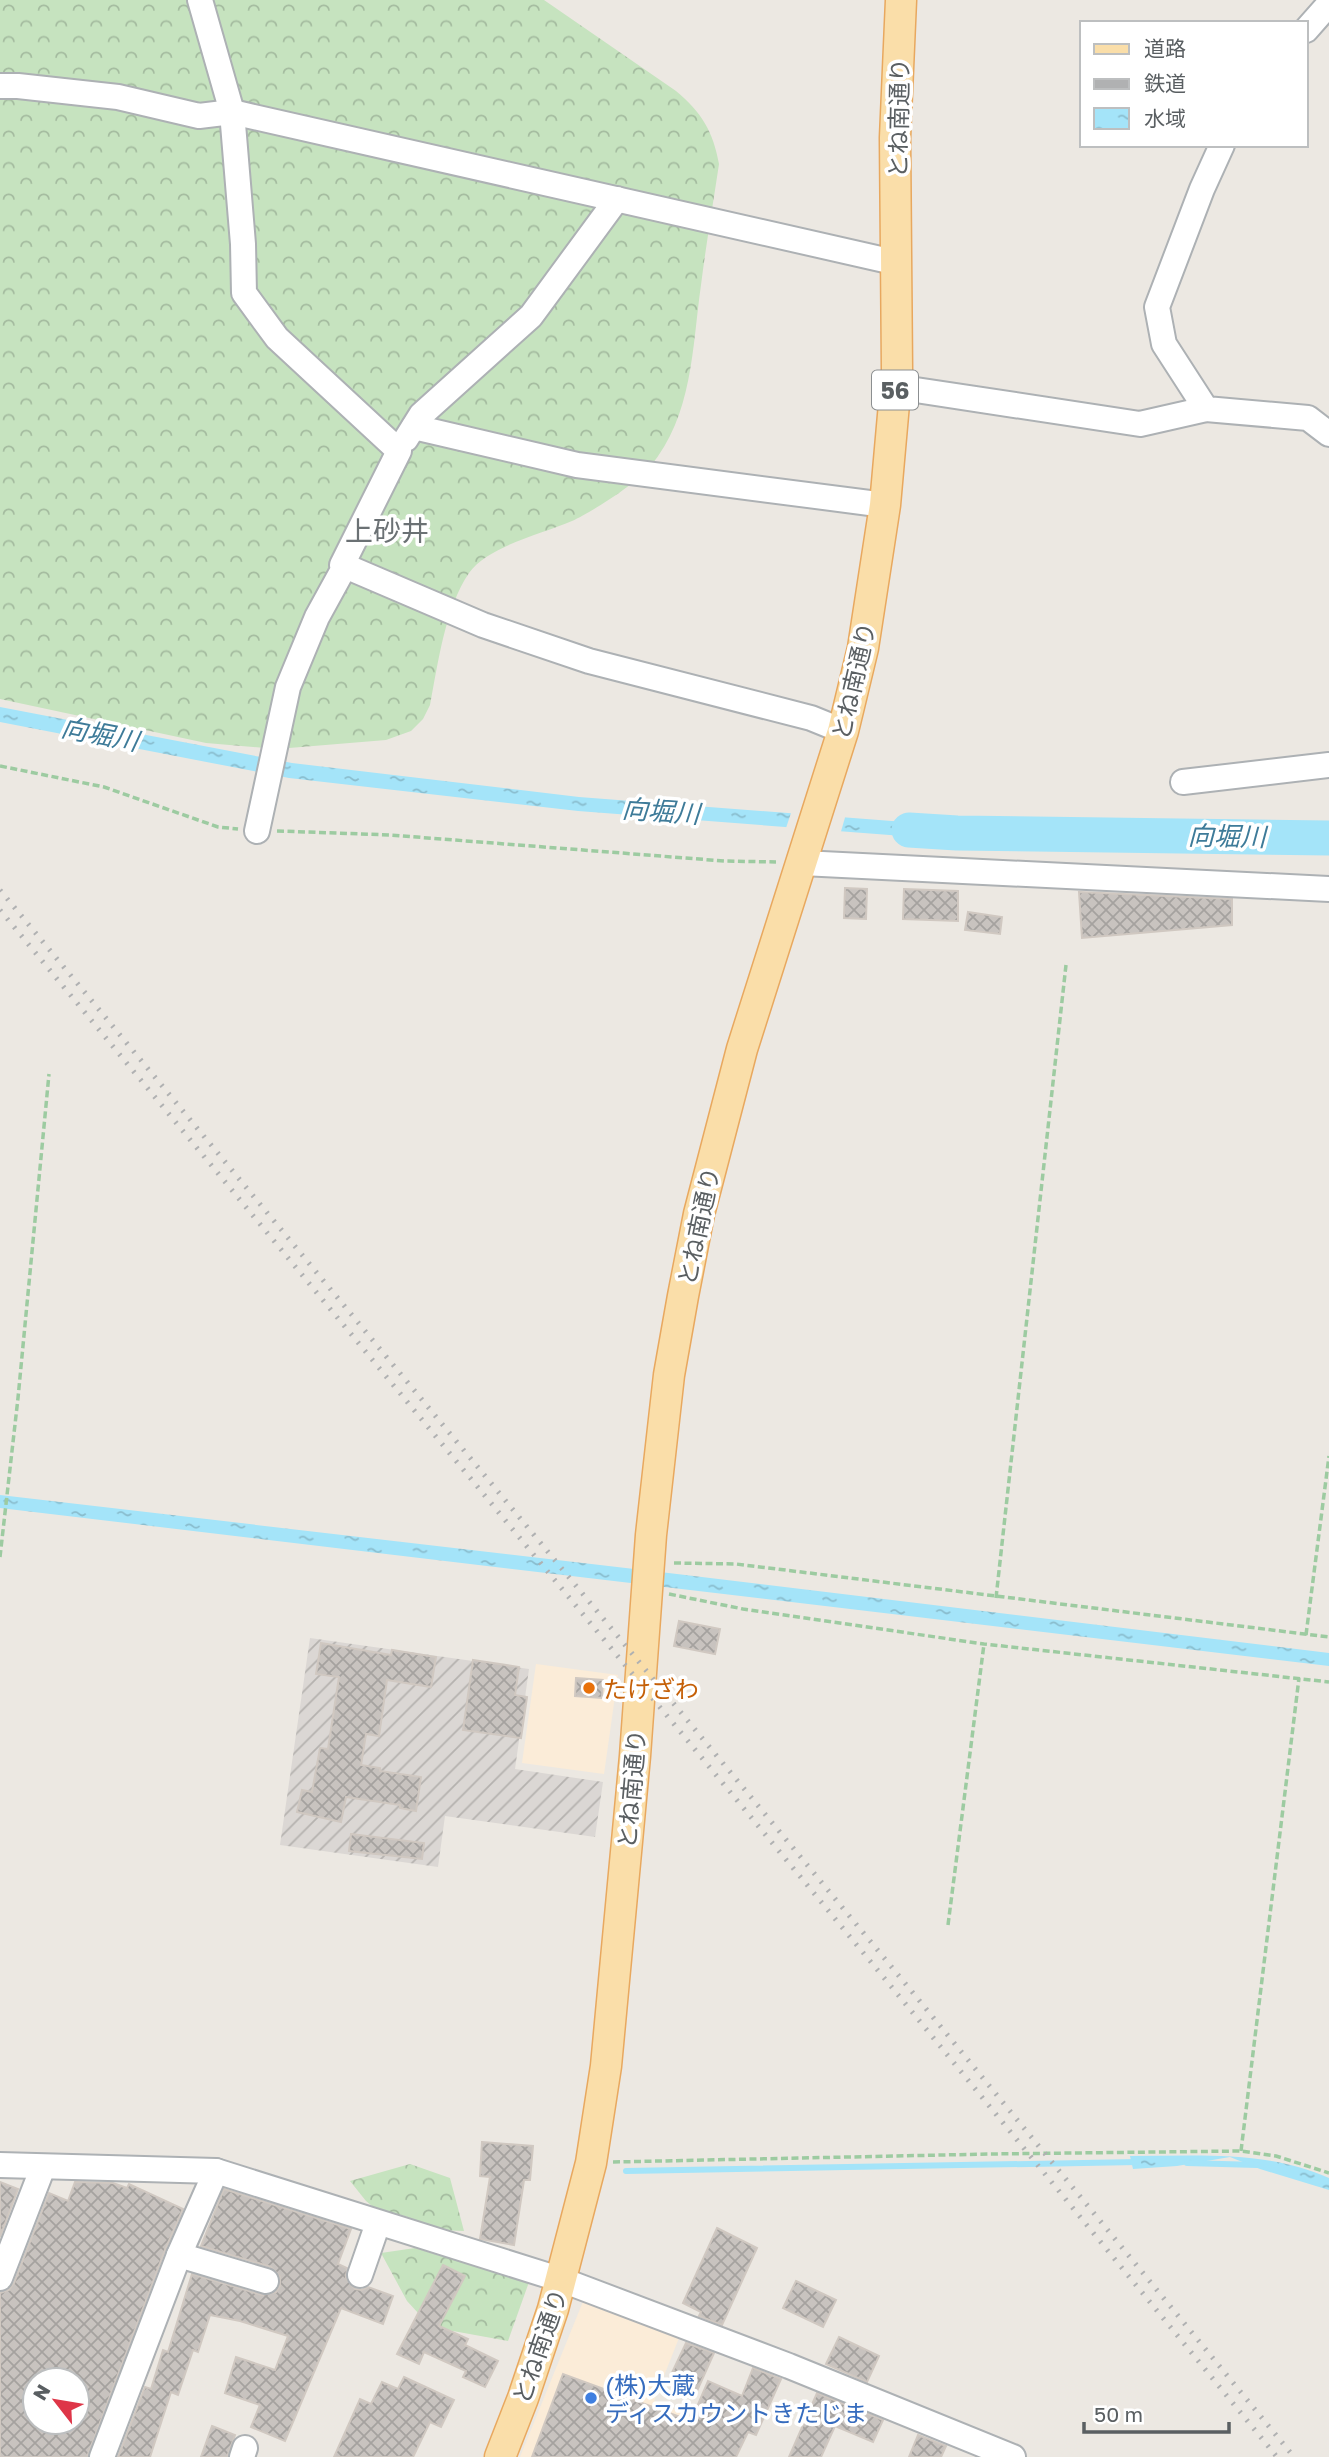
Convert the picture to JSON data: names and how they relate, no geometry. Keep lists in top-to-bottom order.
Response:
{
  "streets": {
    "main road": ["とね南通り", "56"]
  },
  "districts": ["上砂井"],
  "water": ["向堀川"],
  "places": ["たけざわ", "(株)大蔵 ディスカウントきたじま"],
  "legend": ["道路", "鉄道", "水域"],
  "scale_bar": "50 m",
  "north": "top left"
}
